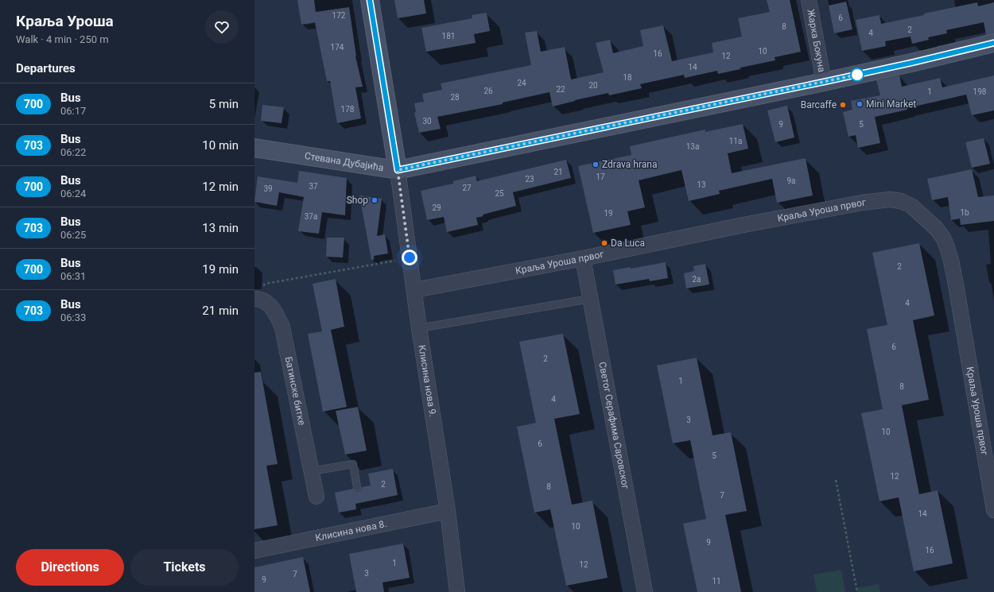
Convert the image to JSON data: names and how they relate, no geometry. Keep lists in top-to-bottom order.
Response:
{
  "streets": {
    "street": [
      "Жарка Бокуна",
      "Стевана Дубајића",
      "Краља Уроша првог",
      "Клисина нова 9.",
      "Батинске битке",
      "Светог Серафима Саровског",
      "Клисина нова 8."
    ]
  },
  "crossings": [
    ["Жарка Бокуна", "Стевана Дубајића"],
    ["Стевана Дубајића", "Клисина нова 9."],
    ["Краља Уроша првог", "Клисина нова 9."],
    ["Краља Уроша првог", "Светог Серафима Саровског"],
    ["Клисина нова 9.", "Клисина нова 8."]
  ],
  "places": [
    "Mini Market",
    "Barcaffe",
    "Zdrava hrana",
    "Shop",
    "Da Luca"
  ],
  "lines": ["bus line 700"],
  "house_numbers": [
    "172",
    "6",
    "8",
    "2",
    "4",
    "181",
    "174",
    "10",
    "16",
    "12",
    "14",
    "18",
    "24",
    "20",
    "22",
    "26",
    "1",
    "198",
    "28",
    "178",
    "30",
    "9",
    "5",
    "11a",
    "13a",
    "21",
    "17",
    "23",
    "9a",
    "13",
    "37",
    "27",
    "39",
    "25",
    "29",
    "1b",
    "19",
    "37a",
    "2",
    "2a",
    "4",
    "6",
    "2",
    "1",
    "8",
    "4",
    "3",
    "10",
    "6",
    "5",
    "12",
    "2",
    "8",
    "7",
    "14",
    "10",
    "9",
    "16",
    "1",
    "12",
    "3",
    "7",
    "9",
    "11"
  ],
  "page": {
    "heading": [
      ["Краља Уроша", "Walk · 4 min · 250 m"],
      "Departures"
    ],
    "list": [
      {
        "mark": "700",
        "name": "Bus",
        "note": "06:17",
        "value": "5 min"
      },
      {
        "mark": "703",
        "name": "Bus",
        "note": "06:22",
        "value": "10 min"
      },
      {
        "mark": "700",
        "name": "Bus",
        "note": "06:24",
        "value": "12 min"
      },
      {
        "mark": "703",
        "name": "Bus",
        "note": "06:25",
        "value": "13 min"
      },
      {
        "mark": "700",
        "name": "Bus",
        "note": "06:31",
        "value": "19 min"
      },
      {
        "mark": "703",
        "name": "Bus",
        "note": "06:33",
        "value": "21 min"
      }
    ],
    "buttons": ["Directions", "Tickets"]
  }
}
